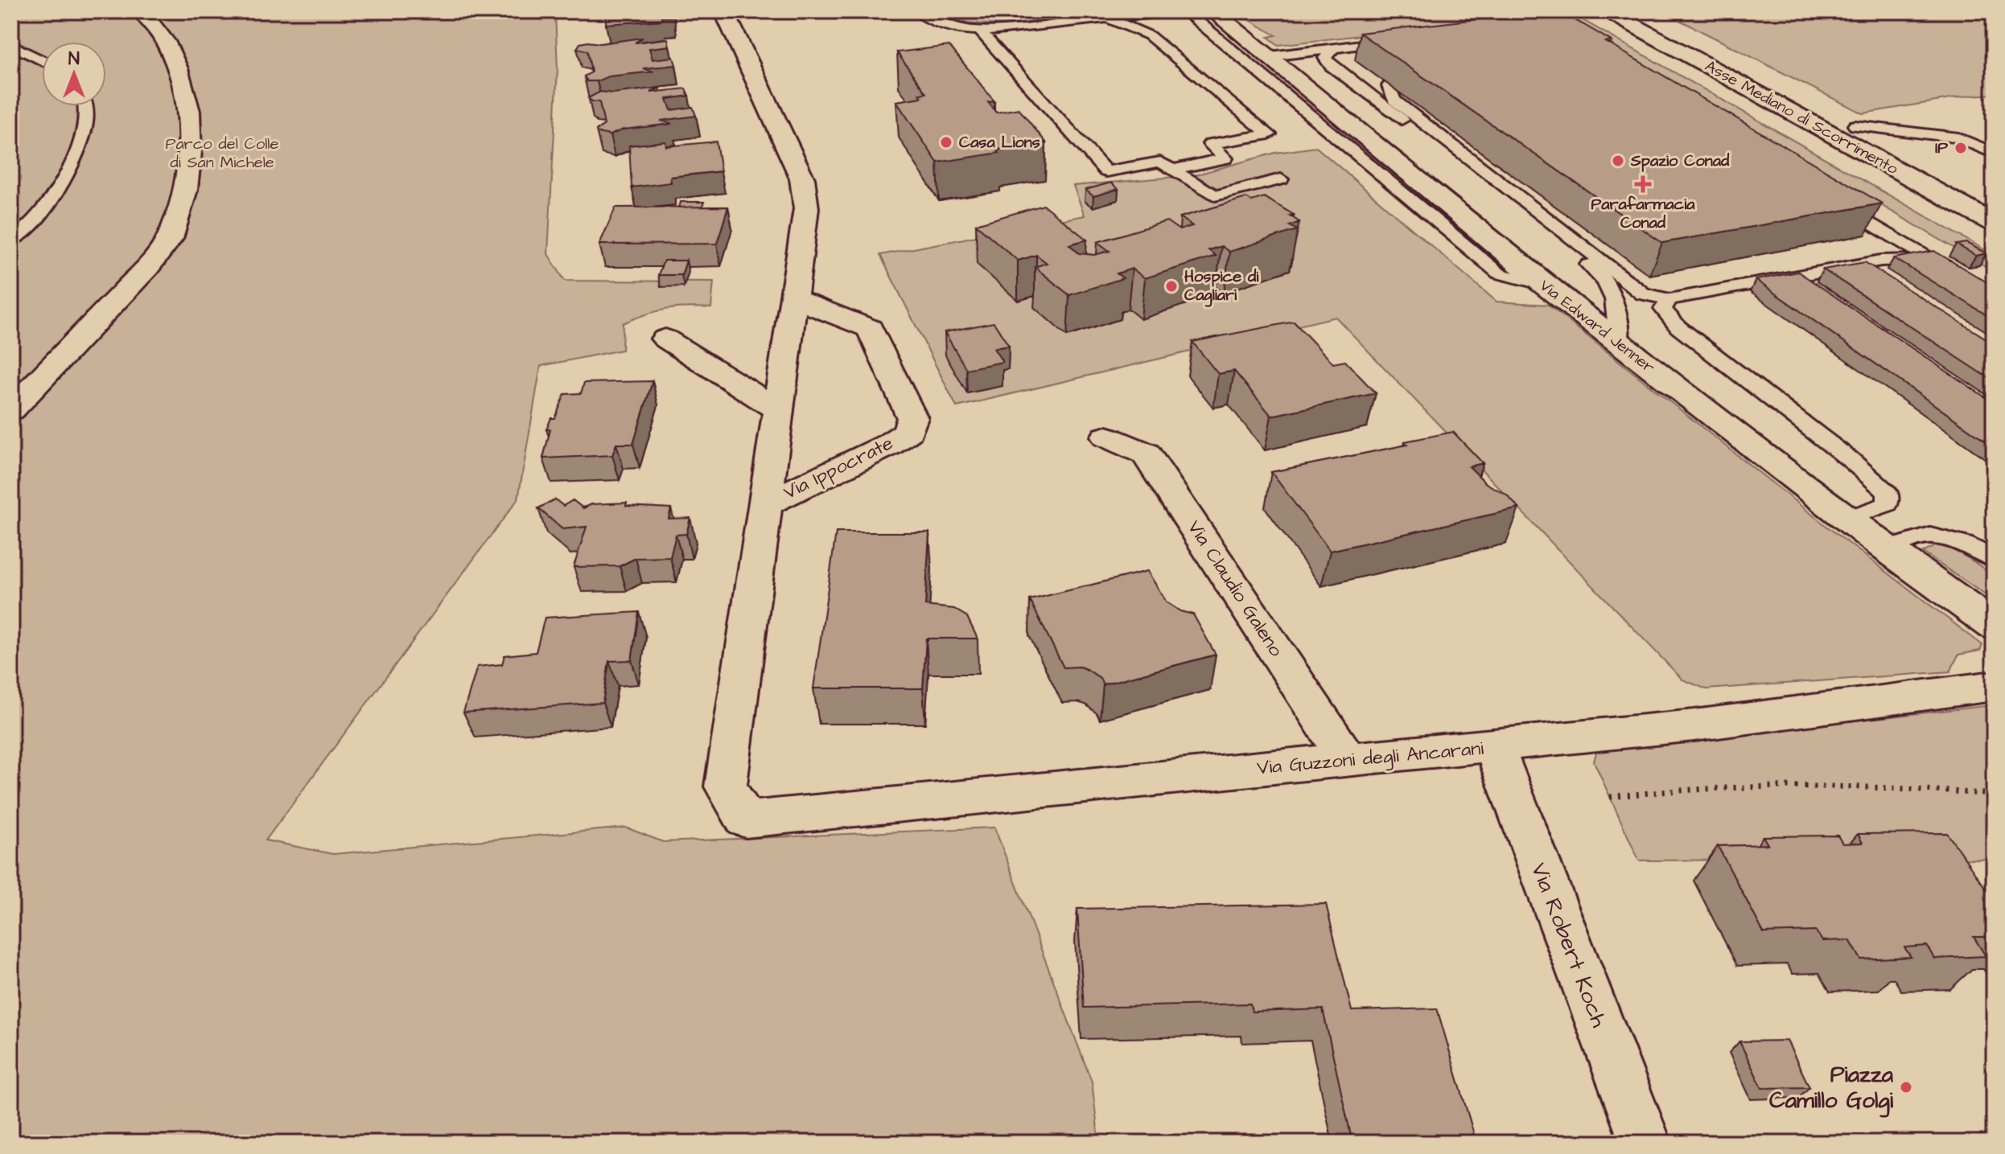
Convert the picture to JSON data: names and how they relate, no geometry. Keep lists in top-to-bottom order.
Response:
{
  "streets": {
    "main road": [
      "Asse Mediano di Scorrimento",
      "Via Edward Jenner",
      "Via Ippocrate",
      "Via Claudio Galeno",
      "Via Guzzoni degli Ancarani",
      "Via Robert Koch"
    ]
  },
  "crossings": [
    ["Via Ippocrate", "Via Guzzoni degli Ancarani"],
    ["Via Claudio Galeno", "Via Guzzoni degli Ancarani"],
    ["Via Guzzoni degli Ancarani", "Via Robert Koch"]
  ],
  "parks": ["Parco del Colle di San Michele"],
  "places": {
    "other": [
      "Casa Lions",
      "IP",
      "Spazio Conad",
      "Hospice di Cagliari",
      "Piazza Camillo Golgi"
    ],
    "health": ["Parafarmacia Conad"]
  },
  "north": "top"
}
